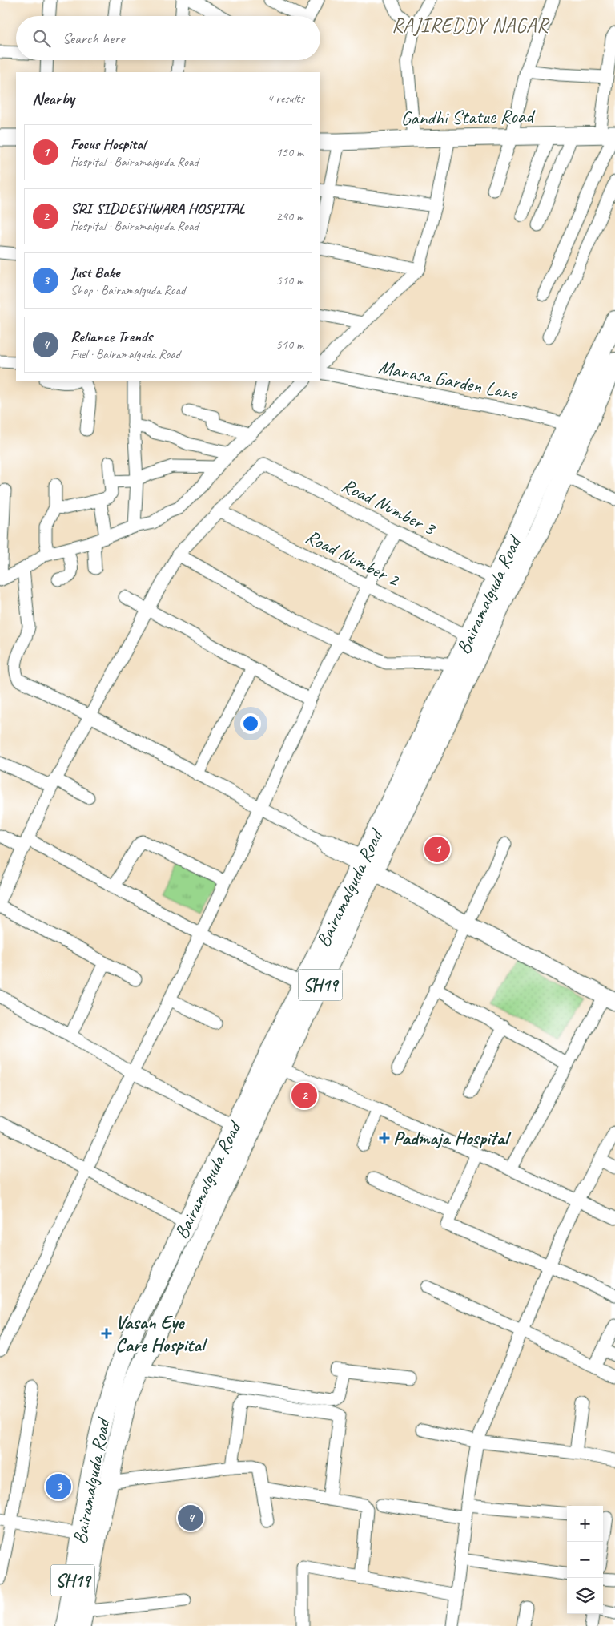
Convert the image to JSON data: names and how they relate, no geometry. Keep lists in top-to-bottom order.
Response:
{
  "streets": {
    "main road": ["Bairamalguda Road", "SH19"],
    "street": [
      "Gandhi Statue Road",
      "Manasa Garden Lane",
      "Road Number 3",
      "Road Number 2"
    ]
  },
  "crossings": [
    ["Manasa Garden Lane", "Bairamalguda Road"],
    ["Road Number 3", "Road Number 2"],
    ["Road Number 3", "Bairamalguda Road"],
    ["Road Number 2", "Bairamalguda Road"]
  ],
  "districts": ["RAJIREDDY NAGAR"],
  "places": {
    "health": ["Padmaja Hospital", "Vasan Eye Care Hospital"]
  },
  "page": {
    "search": "Search here",
    "heading": ["Nearby", "4 results"],
    "list": [
      {
        "mark": "1",
        "name": "Focus Hospital",
        "note": "Hospital · Bairamalguda Road",
        "value": "150 m"
      },
      {
        "mark": "2",
        "name": "SRI SIDDESHWARA HOSPITAL",
        "note": "Hospital · Bairamalguda Road",
        "value": "240 m"
      },
      {
        "mark": "3",
        "name": "Just Bake",
        "note": "Shop · Bairamalguda Road",
        "value": "510 m"
      },
      {
        "mark": "4",
        "name": "Reliance Trends",
        "note": "Fuel · Bairamalguda Road",
        "value": "510 m"
      }
    ],
    "pins": [
      "1",
      "2",
      "3",
      "4"
    ],
    "map_buttons": ["+", "−"]
  }
}
